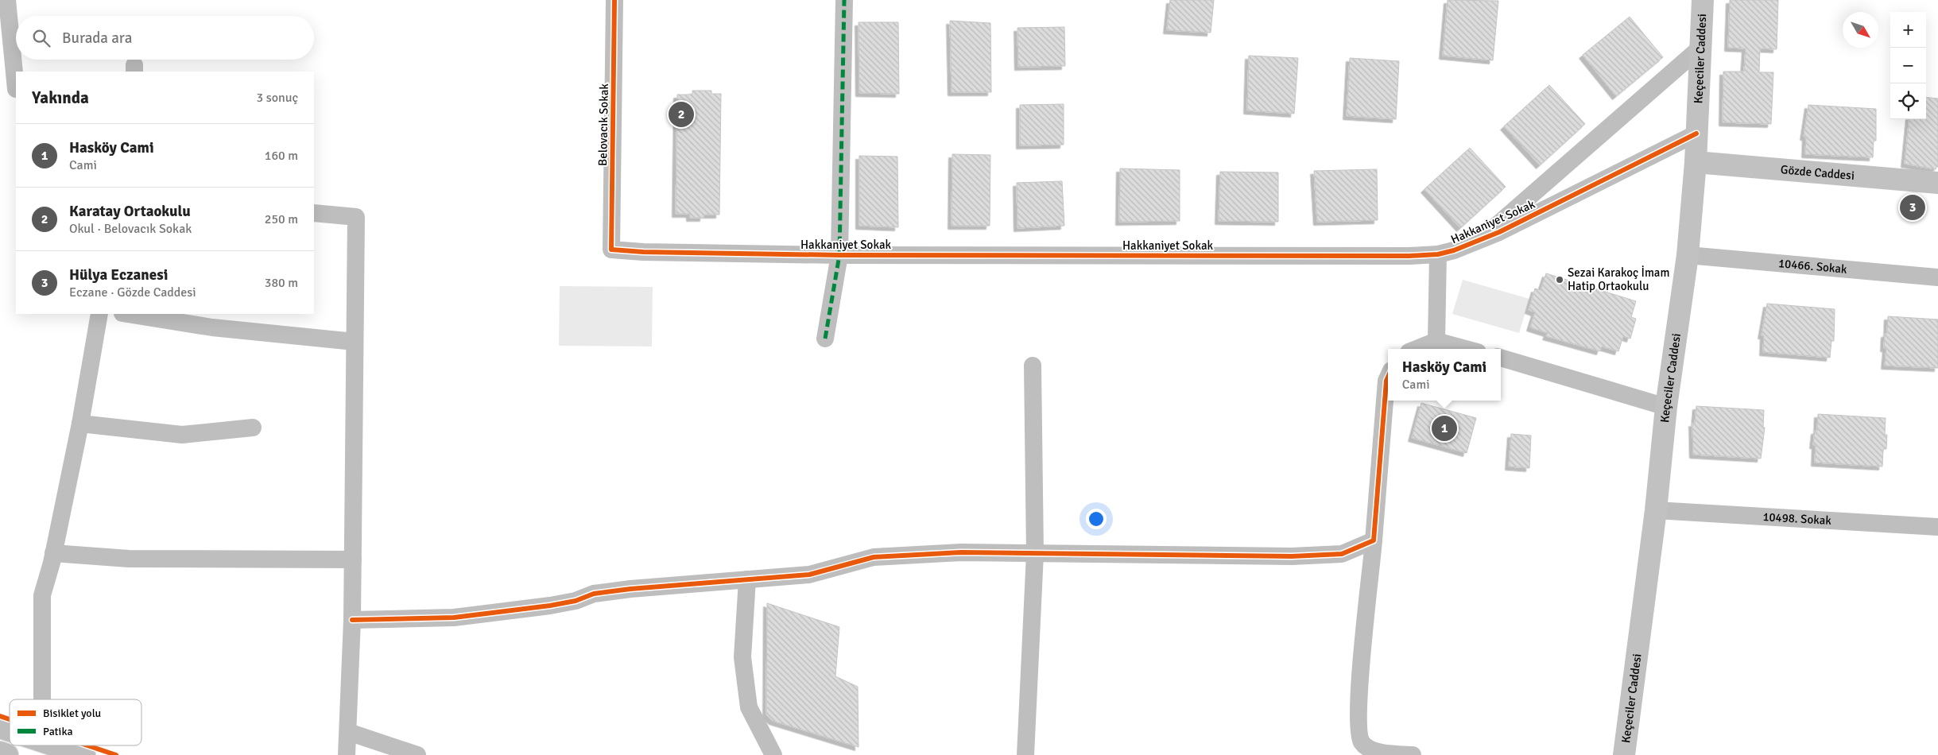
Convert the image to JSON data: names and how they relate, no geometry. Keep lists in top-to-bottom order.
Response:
{
  "streets": {
    "street": [
      "Keçeciler Caddesi",
      "Belovacık Sokak",
      "Gözde Caddesi",
      "Hakkaniyet Sokak",
      "10466. Sokak",
      "10498. Sokak"
    ]
  },
  "crossings": [
    ["Keçeciler Caddesi", "Gözde Caddesi"],
    ["Keçeciler Caddesi", "Hakkaniyet Sokak"],
    ["Keçeciler Caddesi", "10466. Sokak"],
    ["Keçeciler Caddesi", "10498. Sokak"],
    ["Belovacık Sokak", "Hakkaniyet Sokak"]
  ],
  "places": ["Sezai Karakoç İmam Hatip Ortaokulu"],
  "legend": ["Bisiklet yolu", "Patika"],
  "north": "bottom right",
  "page": {
    "map_buttons": ["+", "−"],
    "search": "Burada ara",
    "heading": ["Yakında", "3 sonuç"],
    "pins": ["2", "3", "1"],
    "list": [
      {
        "mark": "1",
        "name": "Hasköy Cami",
        "note": "Cami",
        "value": "160 m"
      },
      {
        "mark": "2",
        "name": "Karatay Ortaokulu",
        "note": "Okul · Belovacık Sokak",
        "value": "250 m"
      },
      {
        "mark": "3",
        "name": "Hülya Eczanesi",
        "note": "Eczane · Gözde Caddesi",
        "value": "380 m"
      }
    ],
    "popup": ["Hasköy Cami", "Cami"]
  }
}
